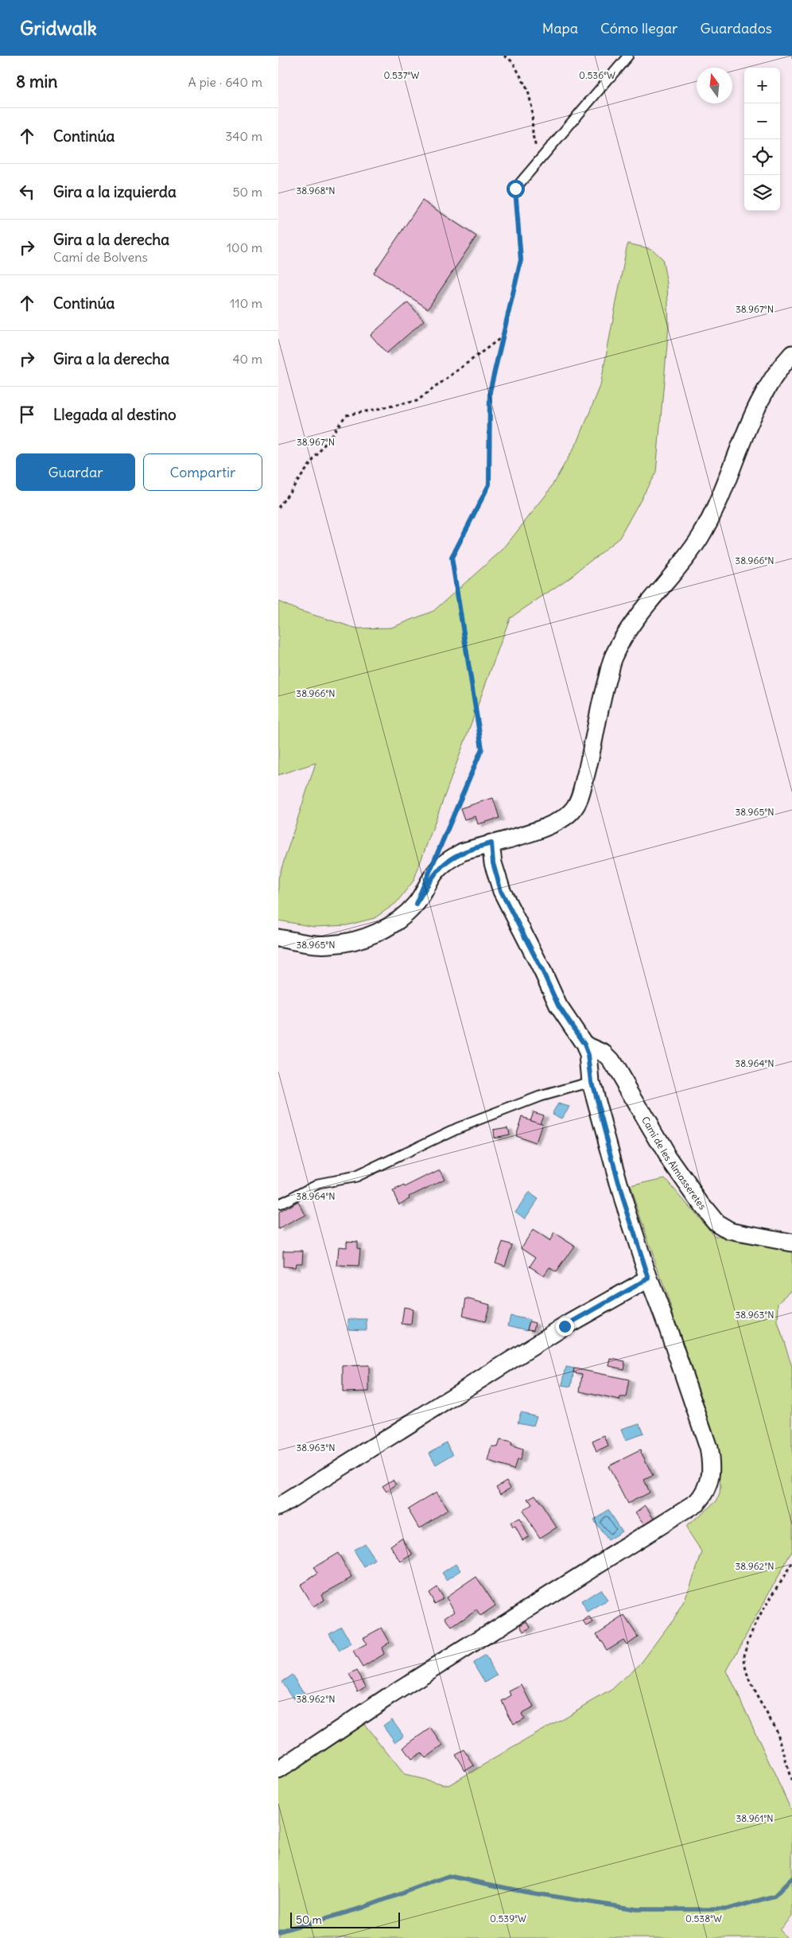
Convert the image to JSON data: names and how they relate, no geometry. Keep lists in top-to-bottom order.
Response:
{
  "streets": {
    "street": ["Camí de les Almasseretes"]
  },
  "scale_bar": "50 m",
  "north": "top",
  "page": {
    "header": "Gridwalk",
    "nav": ["Mapa", "Cómo llegar", "Guardados"],
    "heading": ["8 min", "A pie · 640 m"],
    "map_buttons": ["+", "−"],
    "list": [
      ["Continúa", "340 m"],
      ["Gira a la izquierda", "50 m"],
      ["Gira a la derecha", "Camí de Bolvens", "100 m"],
      ["Continúa", "110 m"],
      ["Gira a la derecha", "40 m"],
      "Llegada al destino"
    ],
    "buttons": ["Guardar", "Compartir"],
    "scale": "50 m"
  },
  "coordinates": [
    "0.537°W",
    "0.536°W",
    "38.968°N",
    "38.967°N",
    "38.966°N",
    "38.965°N",
    "38.964°N",
    "38.963°N",
    "38.962°N",
    "38.961°N",
    "0.539°W",
    "0.538°W"
  ]
}
